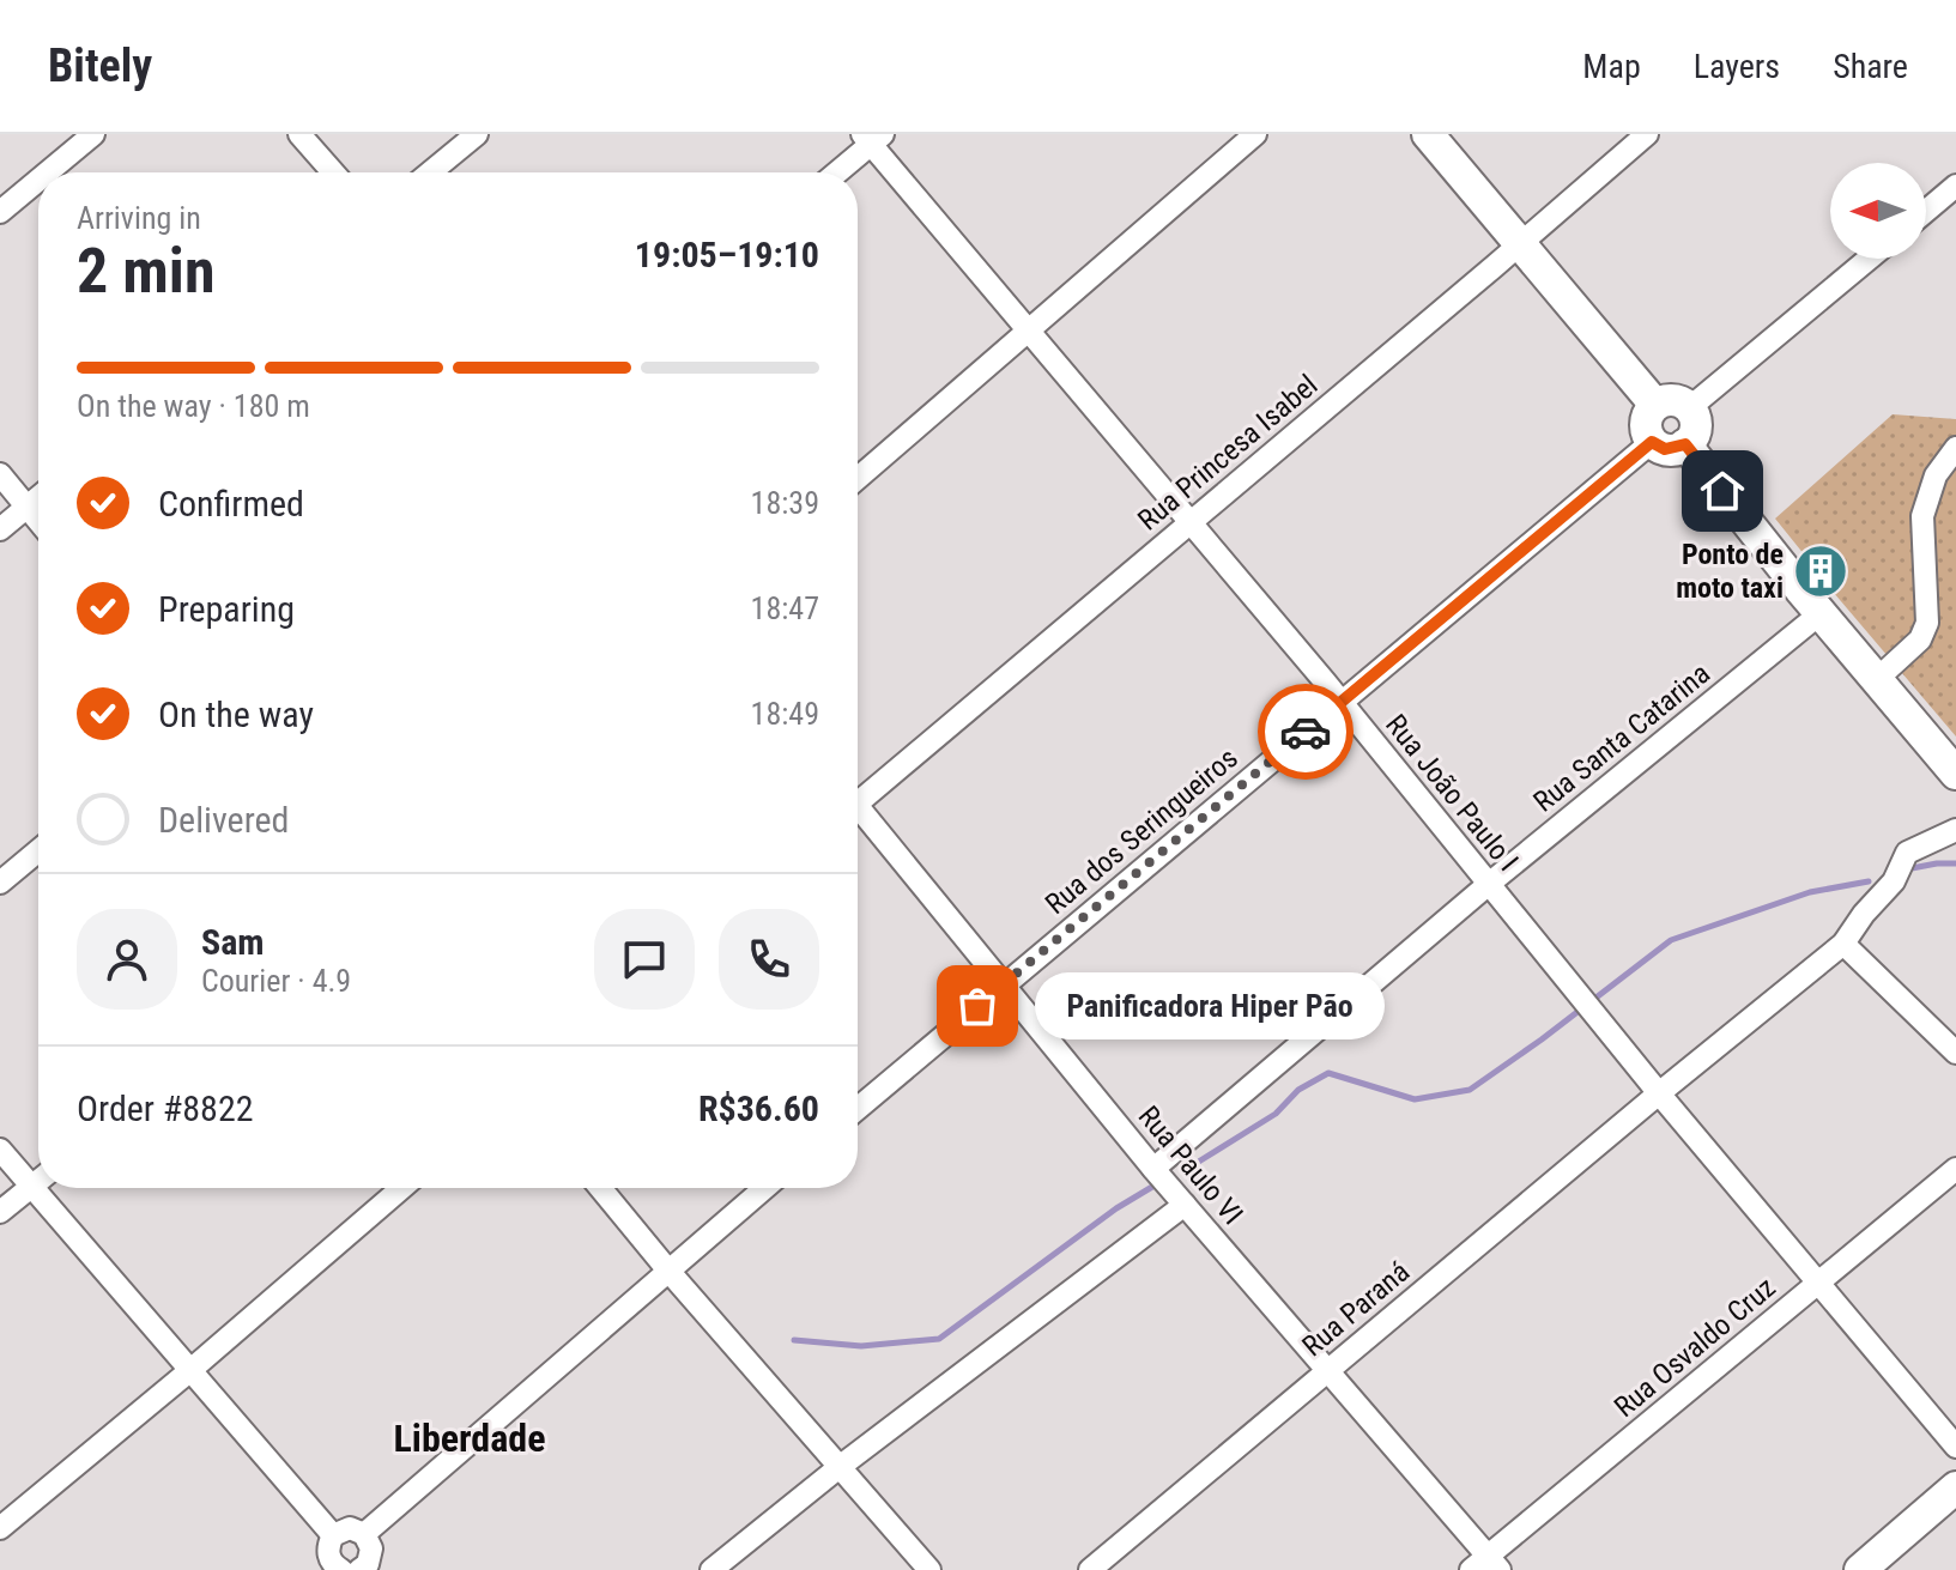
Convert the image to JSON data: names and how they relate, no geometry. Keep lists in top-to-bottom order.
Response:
{
  "streets": {
    "street": [
      "Rua Princesa Isabel",
      "Rua Santa Catarina",
      "Rua João Paulo I",
      "Rua dos Seringueiros",
      "Rua Paulo VI",
      "Rua Paraná",
      "Rua Osvaldo Cruz"
    ]
  },
  "crossings": [
    ["Rua Princesa Isabel", "Rua João Paulo I"],
    ["Rua Santa Catarina", "Rua João Paulo I"],
    ["Rua Santa Catarina", "Rua Paulo VI"],
    ["Rua João Paulo I", "Rua dos Seringueiros"],
    ["Rua João Paulo I", "Rua Paraná"],
    ["Rua João Paulo I", "Rua Osvaldo Cruz"],
    ["Rua dos Seringueiros", "Rua Paulo VI"],
    ["Rua Paulo VI", "Rua Paraná"],
    ["Rua Paulo VI", "Rua Osvaldo Cruz"]
  ],
  "districts": ["Liberdade"],
  "places": {
    "building": ["Ponto de moto taxi"],
    "other": ["Panificadora Hiper Pão"]
  },
  "north": "left",
  "page": {
    "header": "Bitely",
    "nav": ["Map", "Layers", "Share"],
    "heading": ["2 min", "Arriving in", "19:05–19:10"],
    "panel": [
      "Sam",
      "Courier · 4.9",
      "Order #8822",
      "R$36.60"
    ],
    "bar": "On the way · 180 m",
    "list": [
      ["Confirmed", "18:39"],
      ["Preparing", "18:47"],
      ["On the way", "18:49"],
      "Delivered"
    ],
    "bubble": "Panificadora Hiper Pão"
  }
}
